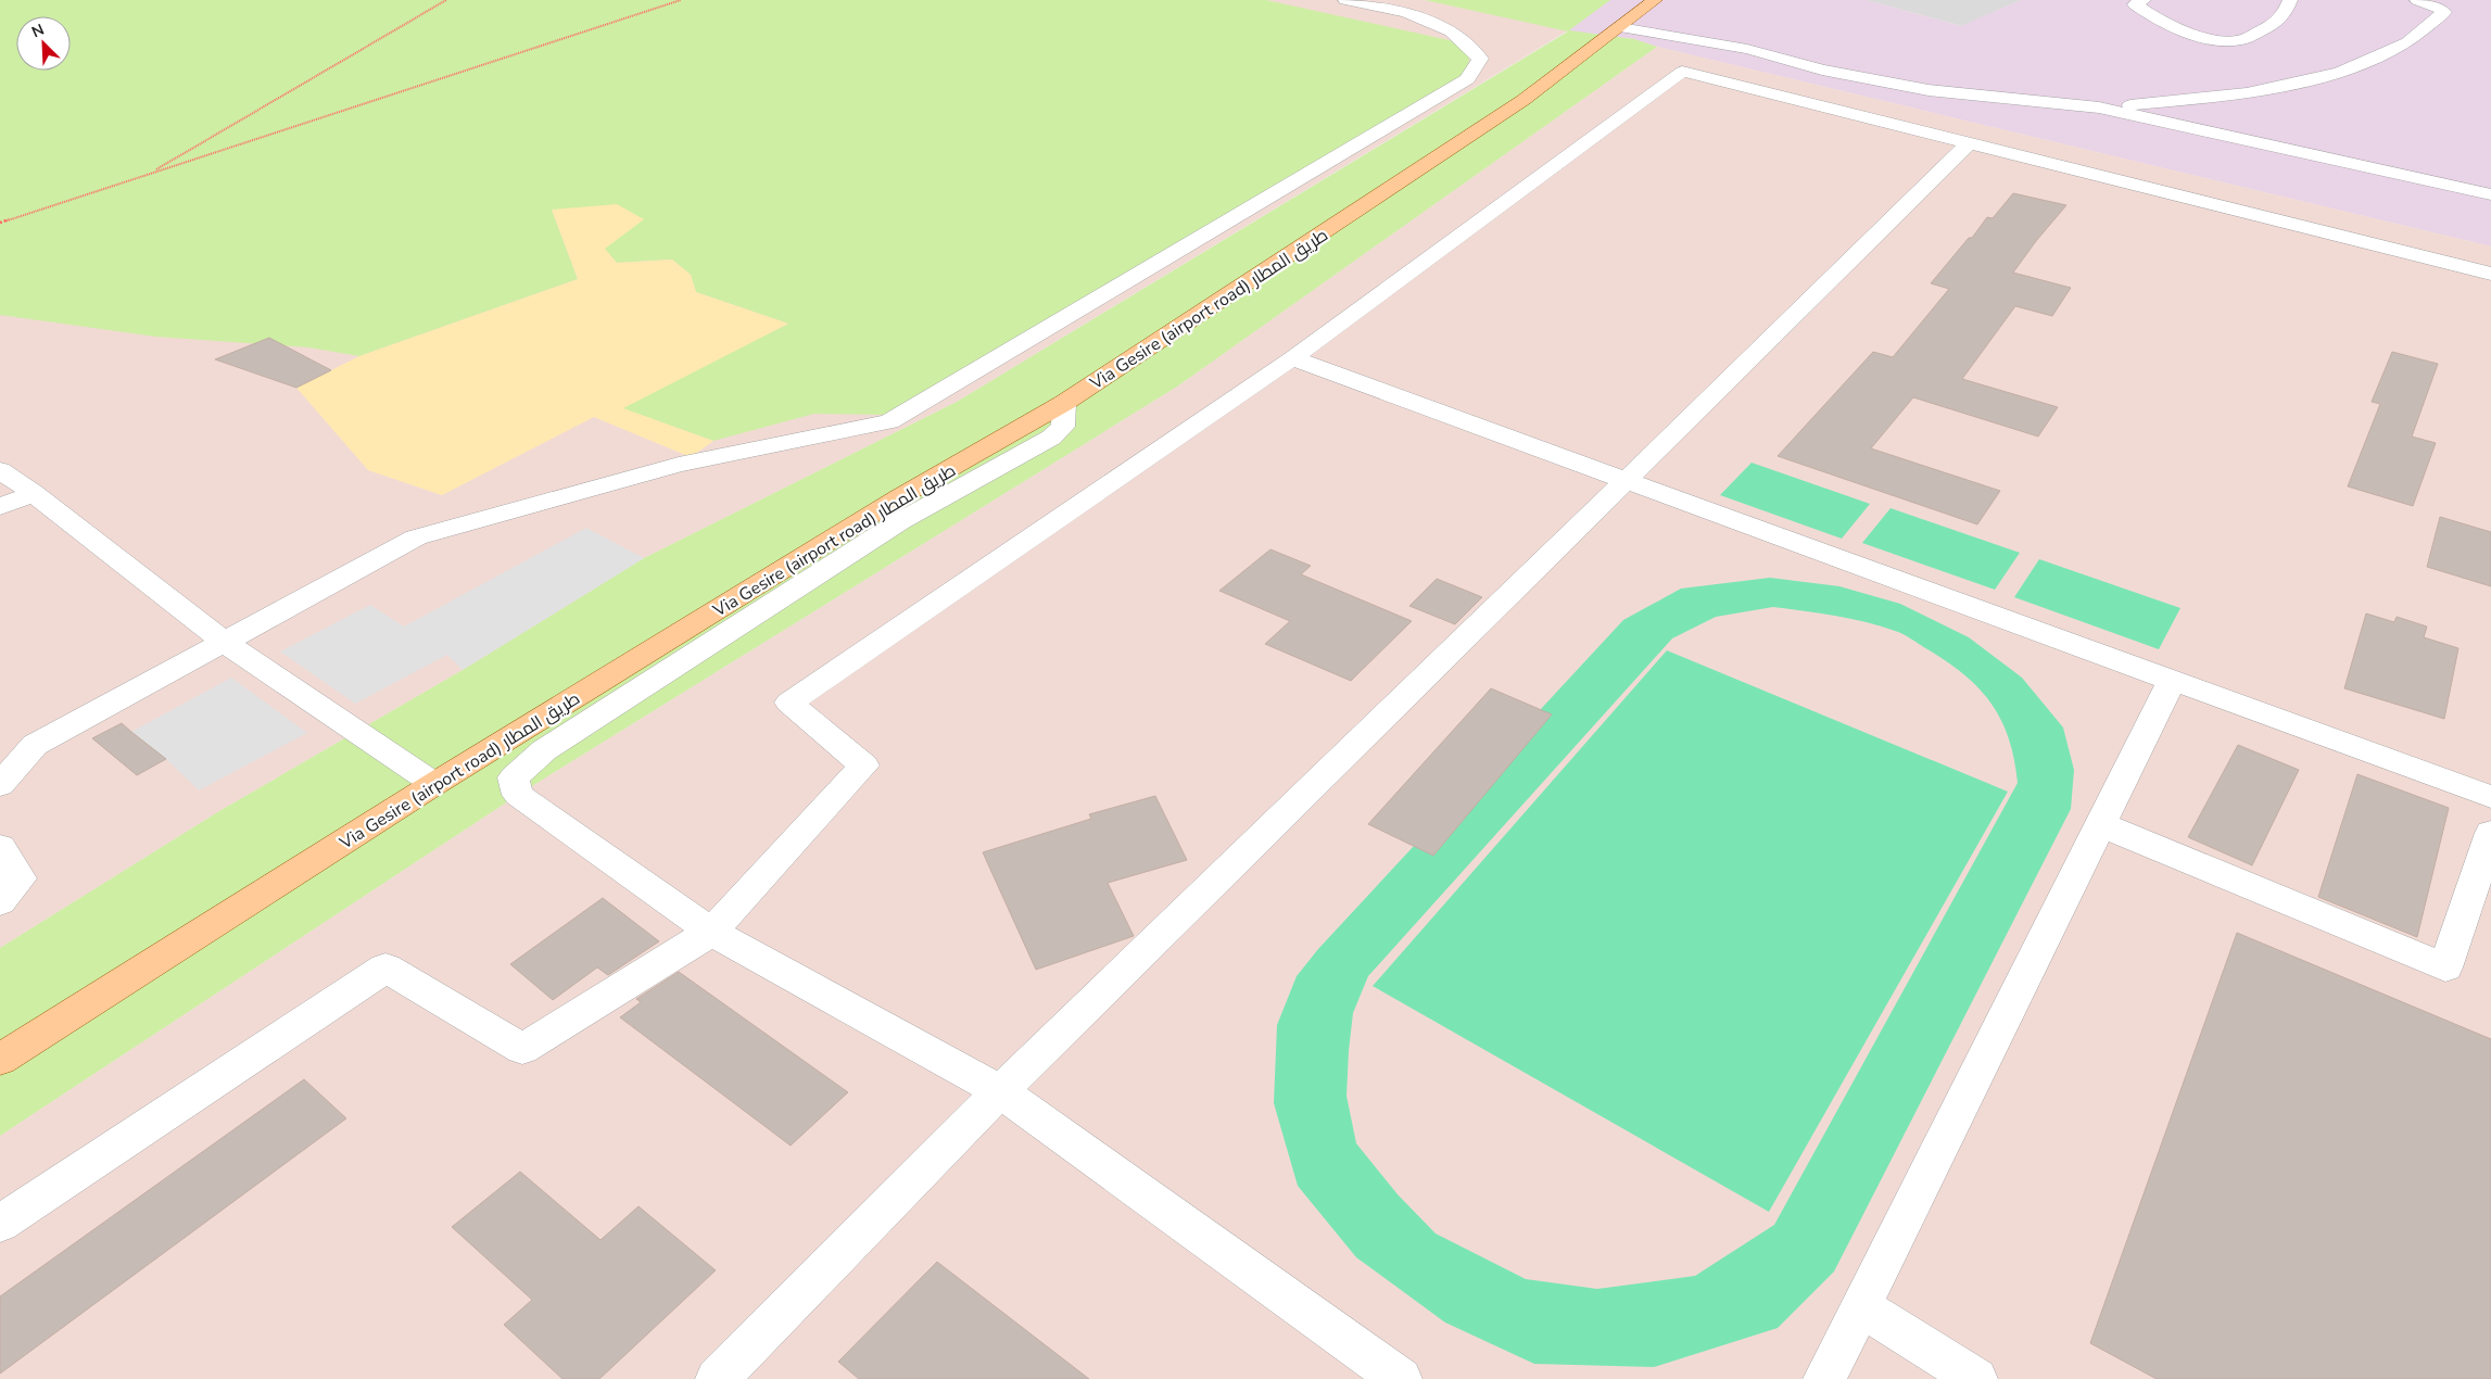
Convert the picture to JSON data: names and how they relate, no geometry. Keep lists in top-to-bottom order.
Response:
{
  "streets": {
    "main road": ["Via Gesire (airport road) طريق المطار"]
  },
  "north": "top left"
}
